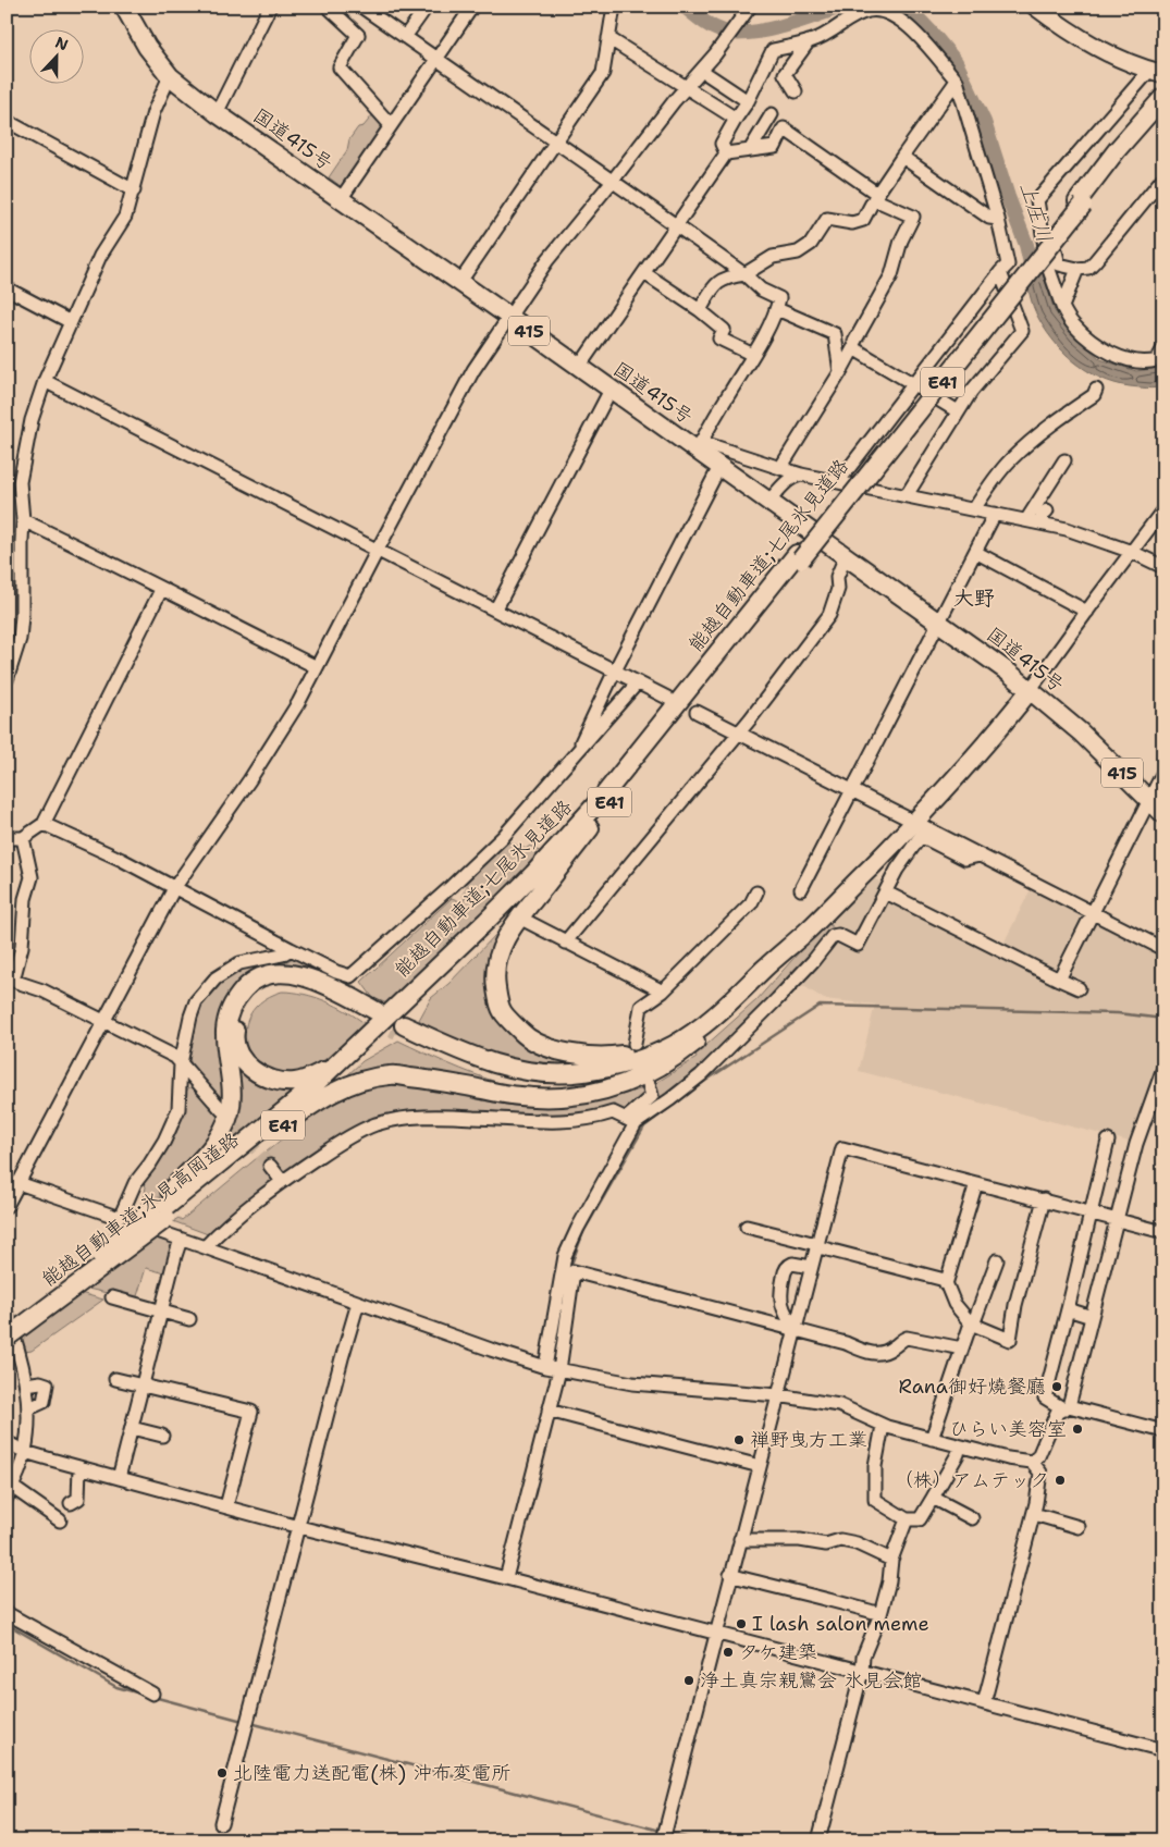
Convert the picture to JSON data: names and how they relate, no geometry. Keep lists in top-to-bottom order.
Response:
{
  "streets": {
    "highway": [
      "国道415号",
      "415",
      "E41",
      "能越自動車道;七尾氷見道路",
      "能越自動車道;氷見高岡道路"
    ]
  },
  "crossings": [
    ["能越自動車道;七尾氷見道路", "能越自動車道;氷見高岡道路"]
  ],
  "districts": ["大野"],
  "water": ["上庄川"],
  "places": [
    "Rana御好燒餐廳",
    "ひらい美容室",
    "禅野曳方工業",
    "（株）アムテック",
    "I lash salon meme",
    "タケ建築",
    "浄土真宗親鸞会 氷見会館",
    "北陸電力送配電(株) 沖布変電所"
  ],
  "north": "top"
}
